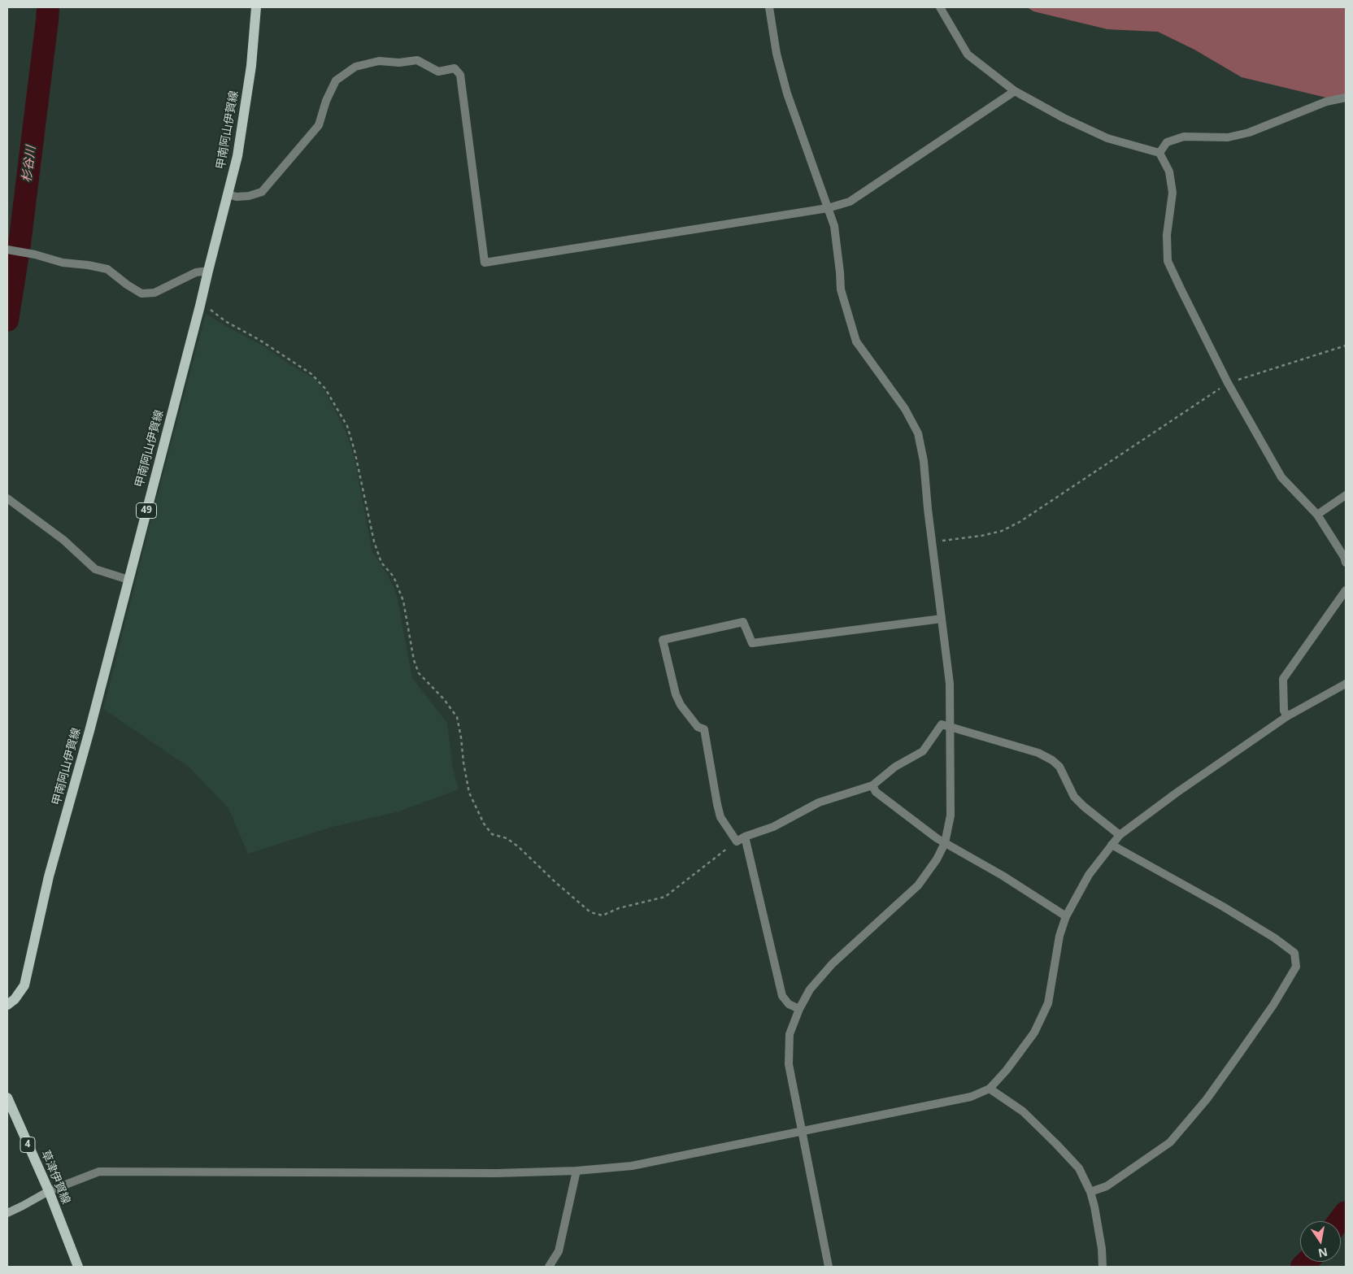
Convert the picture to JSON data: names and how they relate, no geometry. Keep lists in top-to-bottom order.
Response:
{
  "streets": {
    "main road": [
      "甲南阿山伊賀線",
      "49",
      "4",
      "草津伊賀線"
    ]
  },
  "water": ["杉谷川"],
  "north": "bottom"
}
